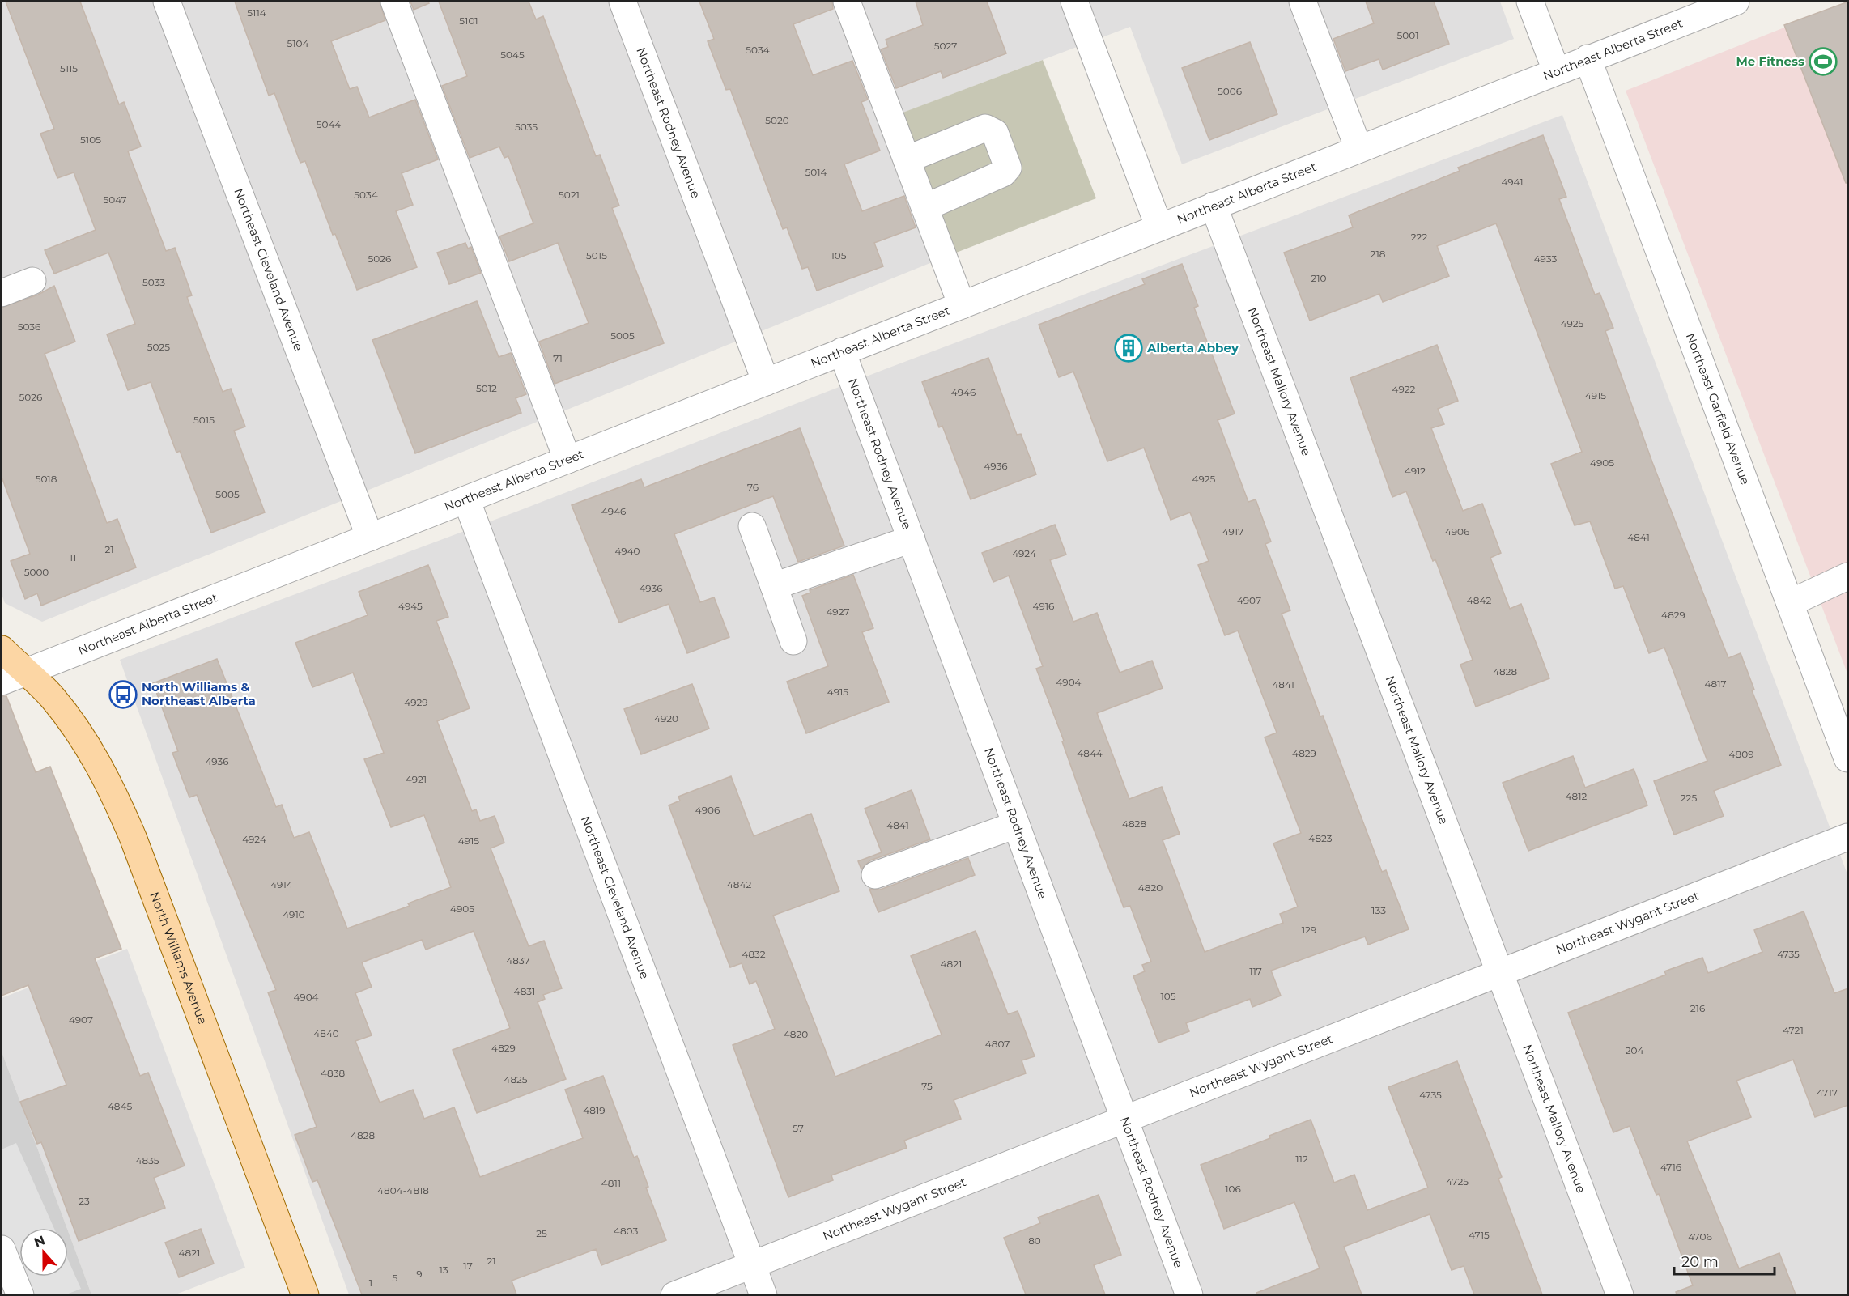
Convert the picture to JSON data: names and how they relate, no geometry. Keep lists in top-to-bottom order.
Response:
{
  "streets": {
    "main road": ["North Williams Avenue"],
    "street": [
      "Northeast Alberta Street",
      "Northeast Rodney Avenue",
      "Northeast Cleveland Avenue",
      "Northeast Mallory Avenue",
      "Northeast Garfield Avenue",
      "Northeast Wygant Street"
    ]
  },
  "crossings": [
    ["Northeast Alberta Street", "Northeast Rodney Avenue"],
    ["Northeast Alberta Street", "Northeast Cleveland Avenue"],
    ["Northeast Alberta Street", "Northeast Mallory Avenue"],
    ["Northeast Alberta Street", "Northeast Garfield Avenue"],
    ["Northeast Alberta Street", "North Williams Avenue"],
    ["Northeast Rodney Avenue", "Northeast Wygant Street"],
    ["Northeast Cleveland Avenue", "Northeast Wygant Street"],
    ["Northeast Mallory Avenue", "Northeast Wygant Street"]
  ],
  "places": {
    "sports": ["Me Fitness"],
    "building": ["Alberta Abbey"],
    "bus stop": ["North Williams & Northeast Alberta"]
  },
  "house_numbers": [
    "5114",
    "5101",
    "5001",
    "5104",
    "5027",
    "5034",
    "5045",
    "5115",
    "5006",
    "5020",
    "5044",
    "5035",
    "5105",
    "5014",
    "4941",
    "5034",
    "5021",
    "5047",
    "222",
    "218",
    "5015",
    "105",
    "5026",
    "4933",
    "210",
    "5033",
    "4925",
    "5036",
    "5005",
    "5025",
    "71",
    "5012",
    "4922",
    "4946",
    "4915",
    "5026",
    "5015",
    "4905",
    "4936",
    "4912",
    "5018",
    "4925",
    "76",
    "5005",
    "4946",
    "4917",
    "4906",
    "4841",
    "21",
    "4940",
    "4924",
    "11",
    "5000",
    "4936",
    "4907",
    "4842",
    "4945",
    "4916",
    "4927",
    "4829",
    "4828",
    "4904",
    "4817",
    "4841",
    "4915",
    "4929",
    "4920",
    "4844",
    "4829",
    "4809",
    "4936",
    "4921",
    "4812",
    "225",
    "4906",
    "4828",
    "4841",
    "4823",
    "4924",
    "4915",
    "4914",
    "4842",
    "4820",
    "4905",
    "133",
    "4910",
    "129",
    "4832",
    "4735",
    "4837",
    "4821",
    "117",
    "4831",
    "105",
    "4904",
    "216",
    "4907",
    "4721",
    "4840",
    "4820",
    "4807",
    "4829",
    "204",
    "4838",
    "4825",
    "75",
    "4717",
    "4735",
    "4845",
    "4819",
    "57",
    "4828",
    "112",
    "4835",
    "4716",
    "4725",
    "4811",
    "106",
    "4804-4818",
    "23",
    "4803",
    "25",
    "4715",
    "4706",
    "80",
    "4821",
    "21",
    "17",
    "13",
    "9",
    "5",
    "1"
  ],
  "scale_bar": "20 m",
  "north": "top"
}
